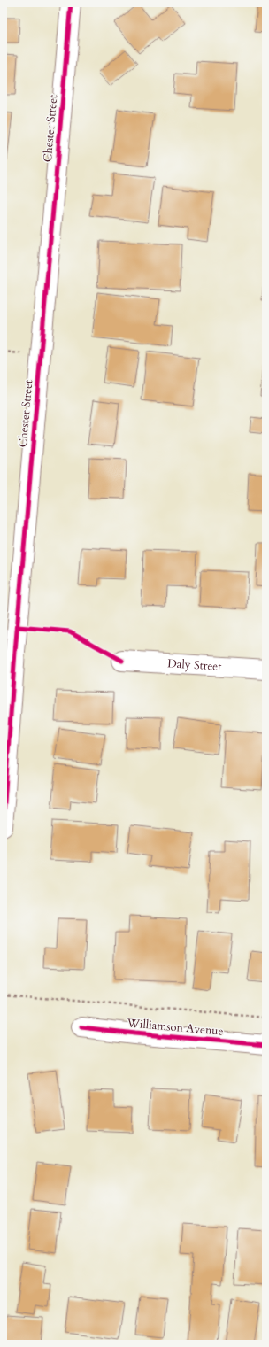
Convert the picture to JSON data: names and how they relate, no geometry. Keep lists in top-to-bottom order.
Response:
{
  "streets": {
    "street": ["Chester Street", "Daly Street", "Williamson Avenue"]
  }
}
